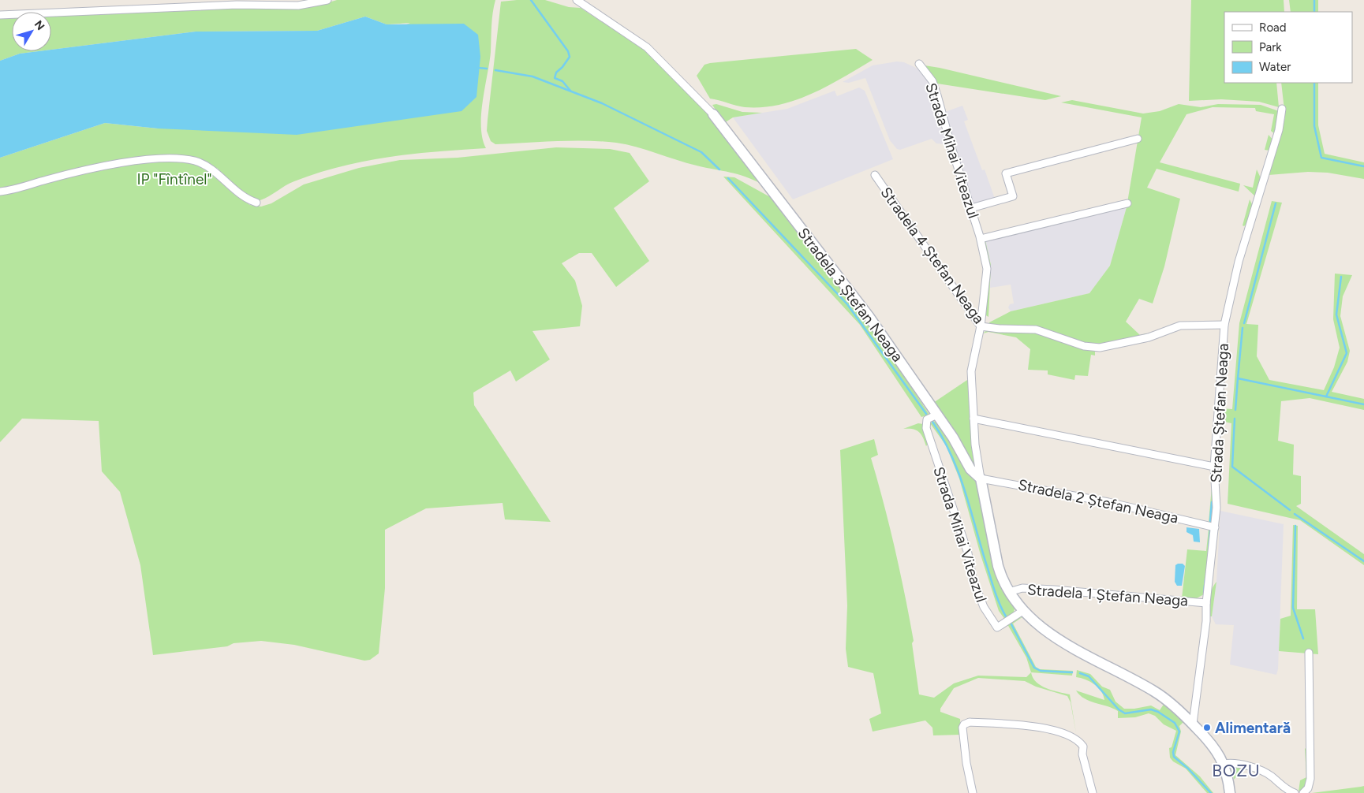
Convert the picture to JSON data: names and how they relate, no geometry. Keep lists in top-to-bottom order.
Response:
{
  "streets": {
    "street": [
      "Strada Mihai Viteazul",
      "Stradela 4 Ștefan Neaga",
      "Stradela 3 Ștefan Neaga",
      "Strada Ștefan Neaga",
      "Stradela 2 Ștefan Neaga",
      "Stradela 1 Ștefan Neaga"
    ]
  },
  "crossings": [
    ["Strada Mihai Viteazul", "Stradela 4 Ștefan Neaga"],
    ["Strada Mihai Viteazul", "Stradela 3 Ștefan Neaga"],
    ["Strada Mihai Viteazul", "Strada Ștefan Neaga"],
    ["Strada Mihai Viteazul", "Stradela 2 Ștefan Neaga"],
    ["Strada Mihai Viteazul", "Stradela 1 Ștefan Neaga"],
    ["Stradela 4 Ștefan Neaga", "Strada Ștefan Neaga"],
    ["Stradela 3 Ștefan Neaga", "Stradela 2 Ștefan Neaga"],
    ["Strada Ștefan Neaga", "Stradela 2 Ștefan Neaga"],
    ["Strada Ștefan Neaga", "Stradela 1 Ștefan Neaga"]
  ],
  "districts": ["BOZU"],
  "parks": ["IP \"Fîntînel\""],
  "places": ["Alimentară"],
  "legend": ["Road", "Park", "Water"],
  "north": "top right"
}
